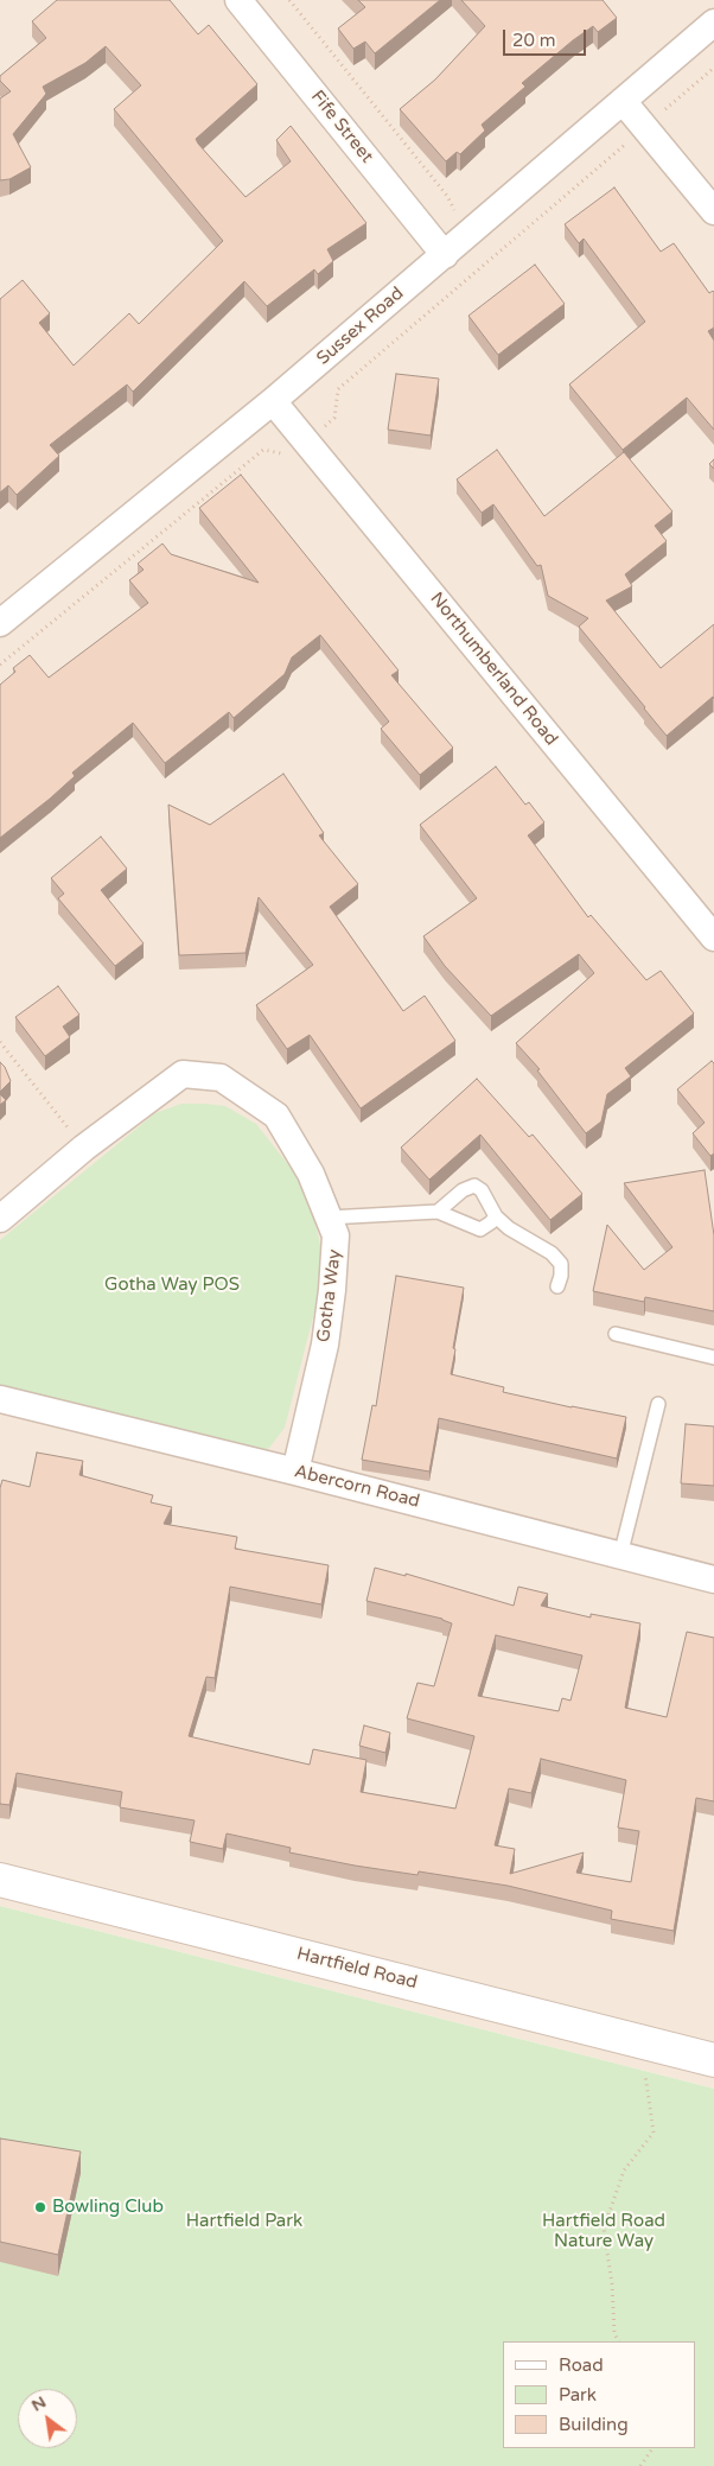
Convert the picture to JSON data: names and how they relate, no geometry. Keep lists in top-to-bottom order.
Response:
{
  "streets": {
    "street": [
      "Fife Street",
      "Sussex Road",
      "Northumberland Road",
      "Gotha Way",
      "Abercorn Road",
      "Hartfield Road"
    ]
  },
  "crossings": [
    ["Fife Street", "Sussex Road"],
    ["Sussex Road", "Northumberland Road"],
    ["Gotha Way", "Abercorn Road"]
  ],
  "parks": ["Gotha Way POS", "Hartfield Park", "Hartfield Road Nature Way"],
  "places": ["Bowling Club"],
  "legend": ["Road", "Park", "Building"],
  "scale_bar": "20 m",
  "north": "top left"
}
